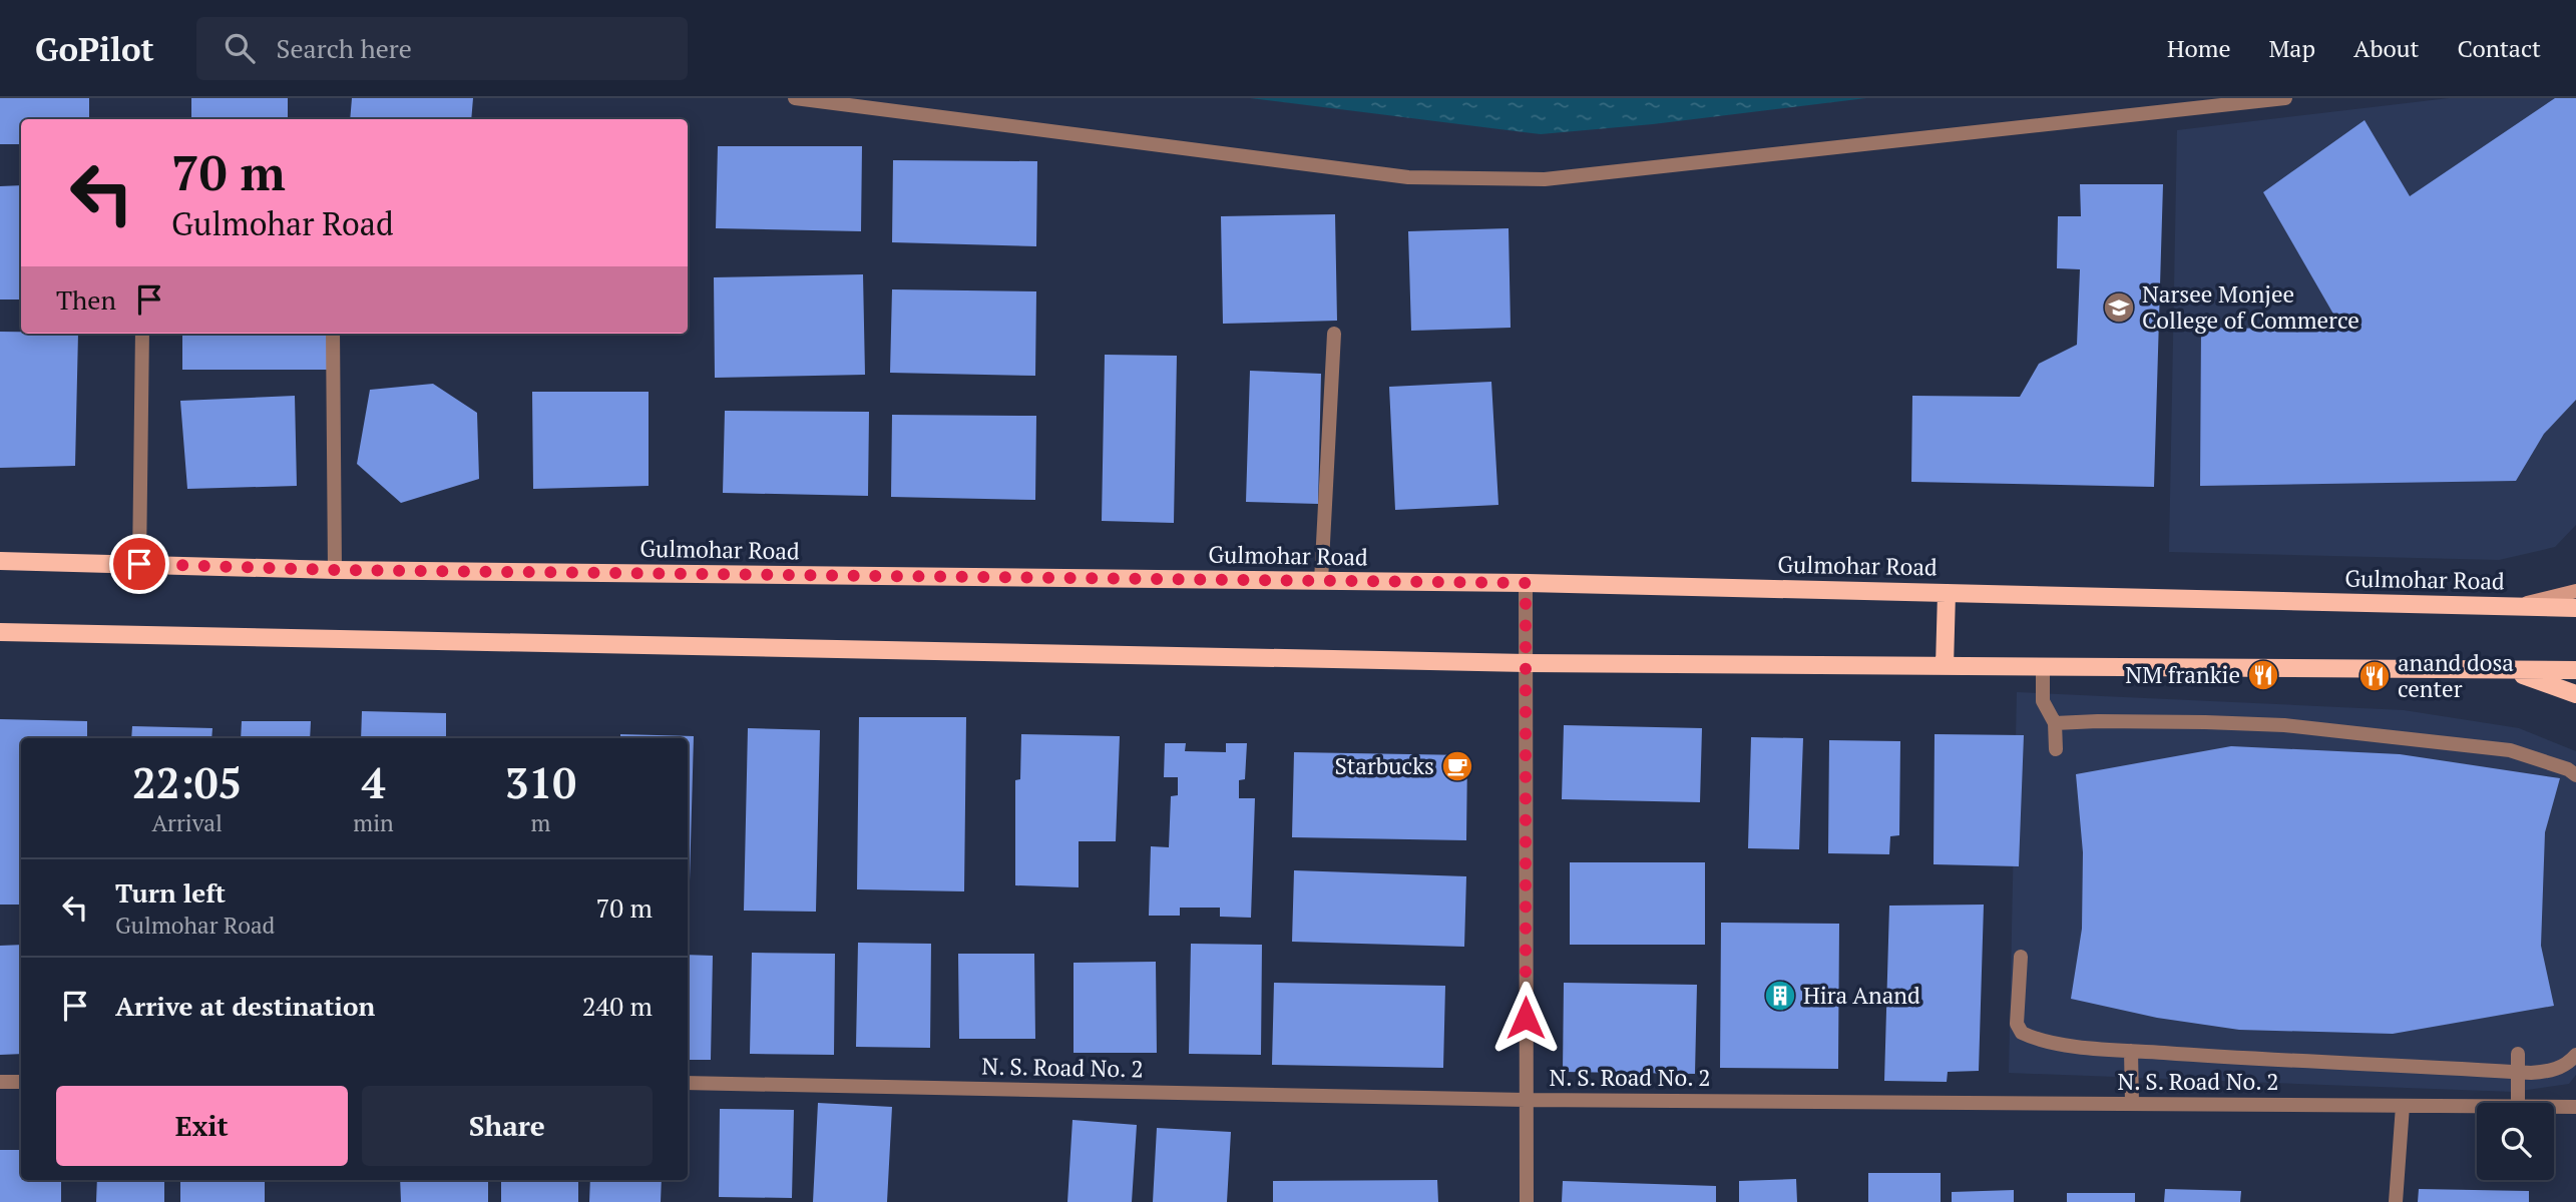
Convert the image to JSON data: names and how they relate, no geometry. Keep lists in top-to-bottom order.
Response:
{
  "streets": {
    "main road": ["Gulmohar Road"],
    "street": ["N. S. Road No. 2"]
  },
  "places": {
    "school or university": ["Narsee Monjee College of Commerce"],
    "restaurant": ["NM frankie", "anand dosa center"],
    "cafe": ["Starbucks"],
    "building": ["Hira Anand"]
  },
  "page": {
    "header": "GoPilot",
    "search": "Search here",
    "nav": [
      "Home",
      "Map",
      "About",
      "Contact"
    ],
    "turn": ["70 m", "Gulmohar Road"],
    "then": "Then",
    "eta": [
      "22:05",
      "Arrival",
      "4",
      "min",
      "310",
      "m"
    ],
    "list": [
      {
        "name": "Turn left",
        "note": "Gulmohar Road",
        "value": "70 m"
      },
      {
        "name": "Arrive at destination",
        "value": "240 m"
      }
    ],
    "buttons": ["Exit", "Share"]
  }
}
